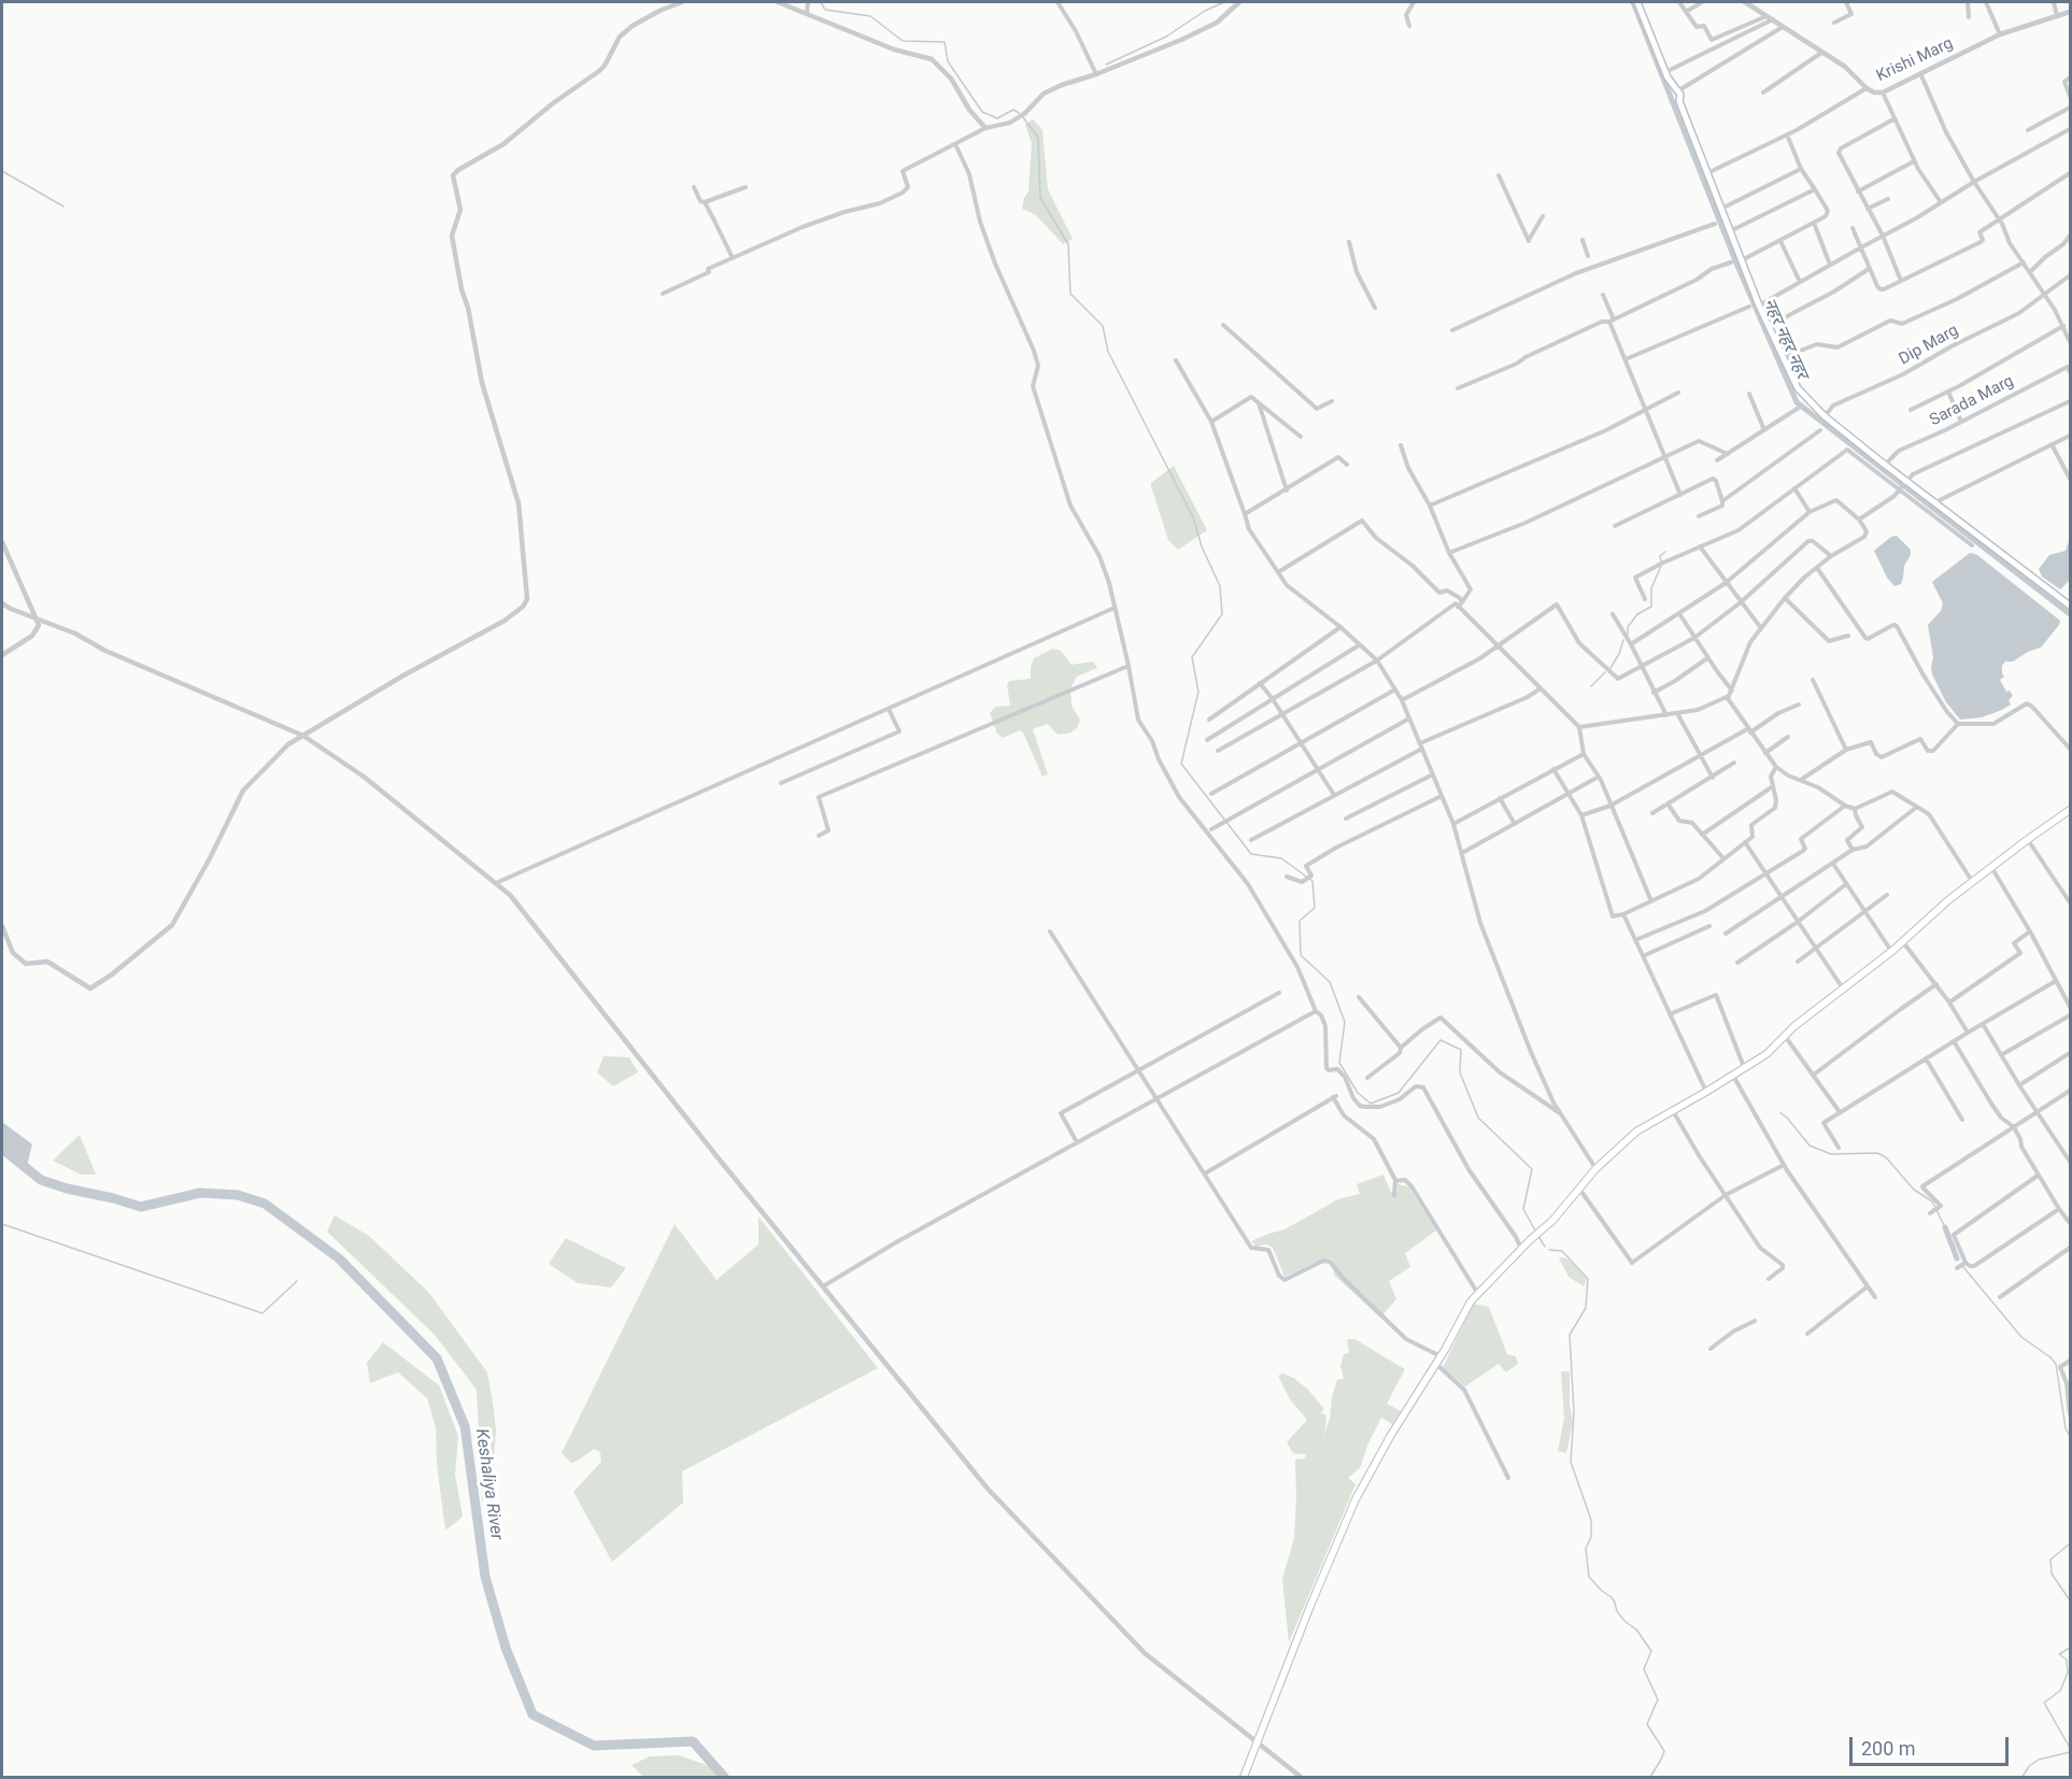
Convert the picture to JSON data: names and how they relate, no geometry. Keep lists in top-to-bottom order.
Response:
{
  "streets": {
    "street": ["Krishi Marg", "Dip Marg", "Sarada Marg"]
  },
  "water": ["नहर नहर नहर", "Keshaliya River"],
  "scale_bar": "200 m"
}
